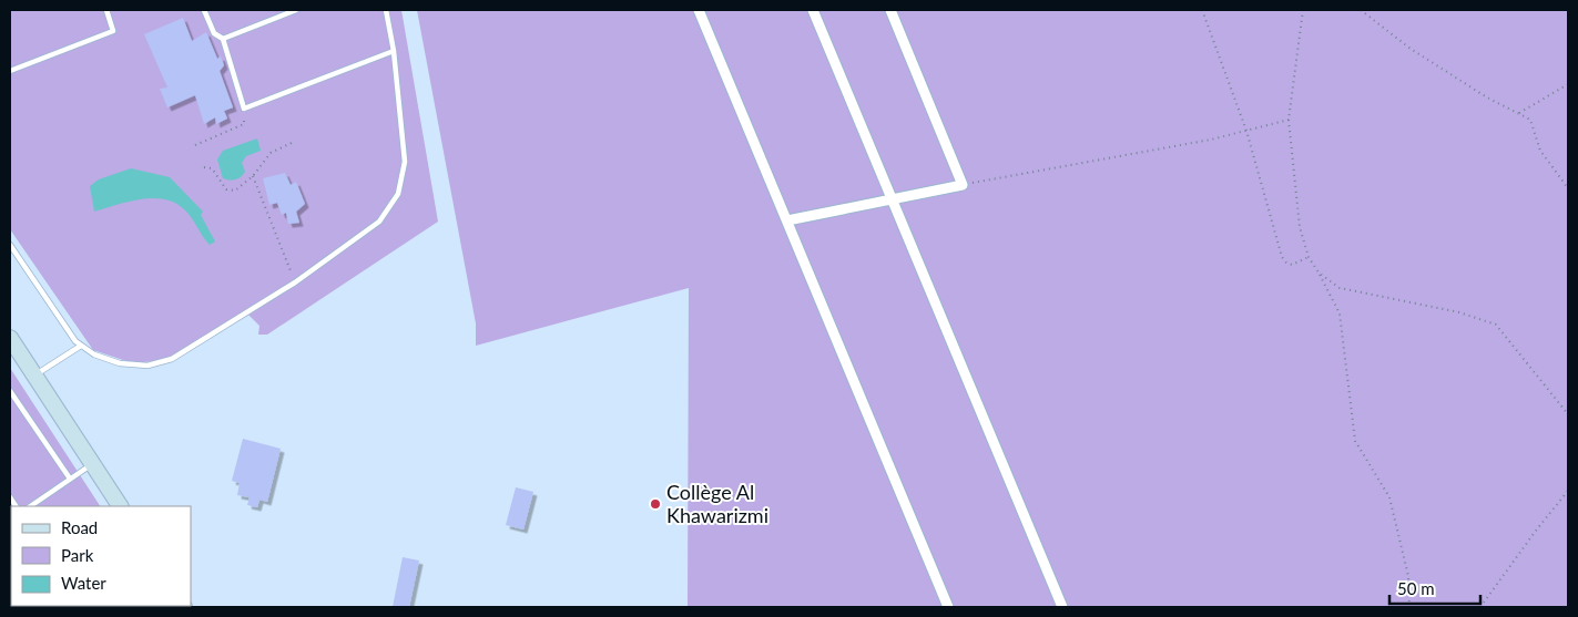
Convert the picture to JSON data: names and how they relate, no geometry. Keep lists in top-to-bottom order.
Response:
{
  "places": ["Collège Al Khawarizmi"],
  "legend": ["Road", "Park", "Water"],
  "scale_bar": "50 m"
}
